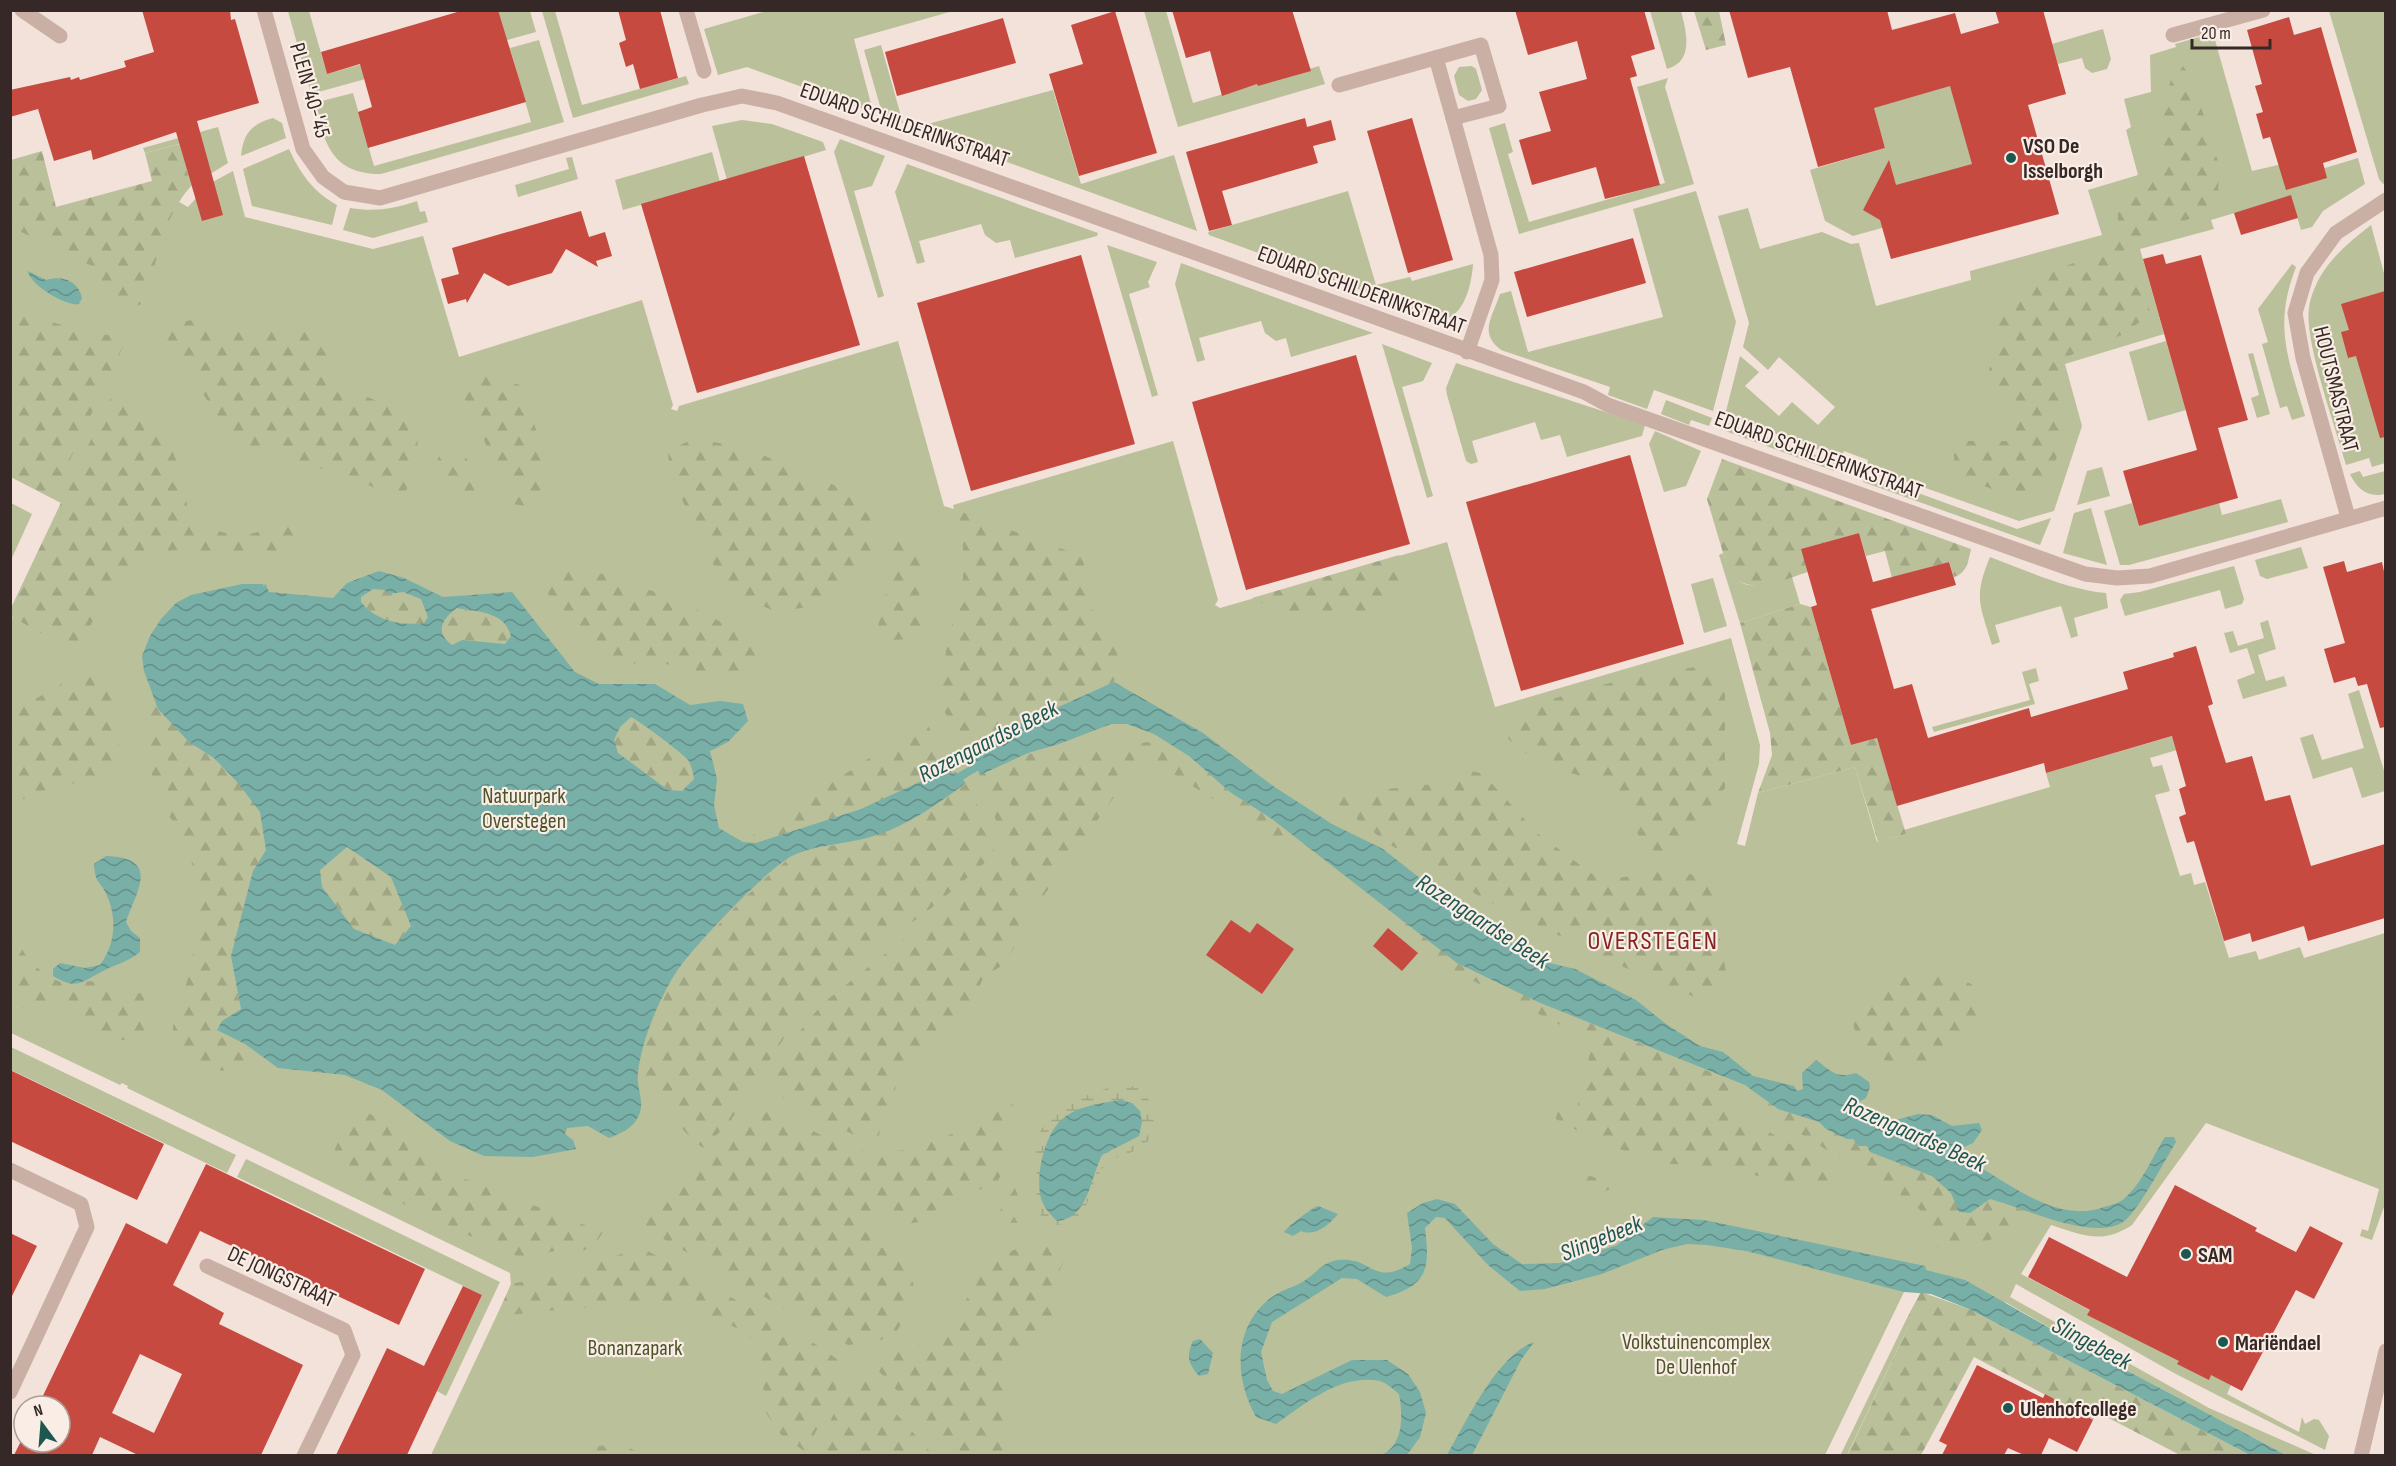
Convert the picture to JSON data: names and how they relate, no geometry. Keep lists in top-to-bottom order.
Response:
{
  "streets": {
    "street": [
      "PLEIN '40-'45",
      "EDUARD SCHILDERINKSTRAAT",
      "HOUTSMASTRAAT",
      "DE JONGSTRAAT"
    ]
  },
  "crossings": [
    ["PLEIN '40-'45", "EDUARD SCHILDERINKSTRAAT"],
    ["EDUARD SCHILDERINKSTRAAT", "HOUTSMASTRAAT"]
  ],
  "districts": ["OVERSTEGEN"],
  "water": ["Rozengaardse Beek", "Slingebeek"],
  "parks": ["Natuurpark Overstegen", "Volkstuinencomplex De Ulenhof", "Bonanzapark"],
  "places": [
    "VSO De Isselborgh",
    "SAM",
    "Mariëndael",
    "Ulenhofcollege"
  ],
  "scale_bar": "20 m",
  "north": "top"
}
